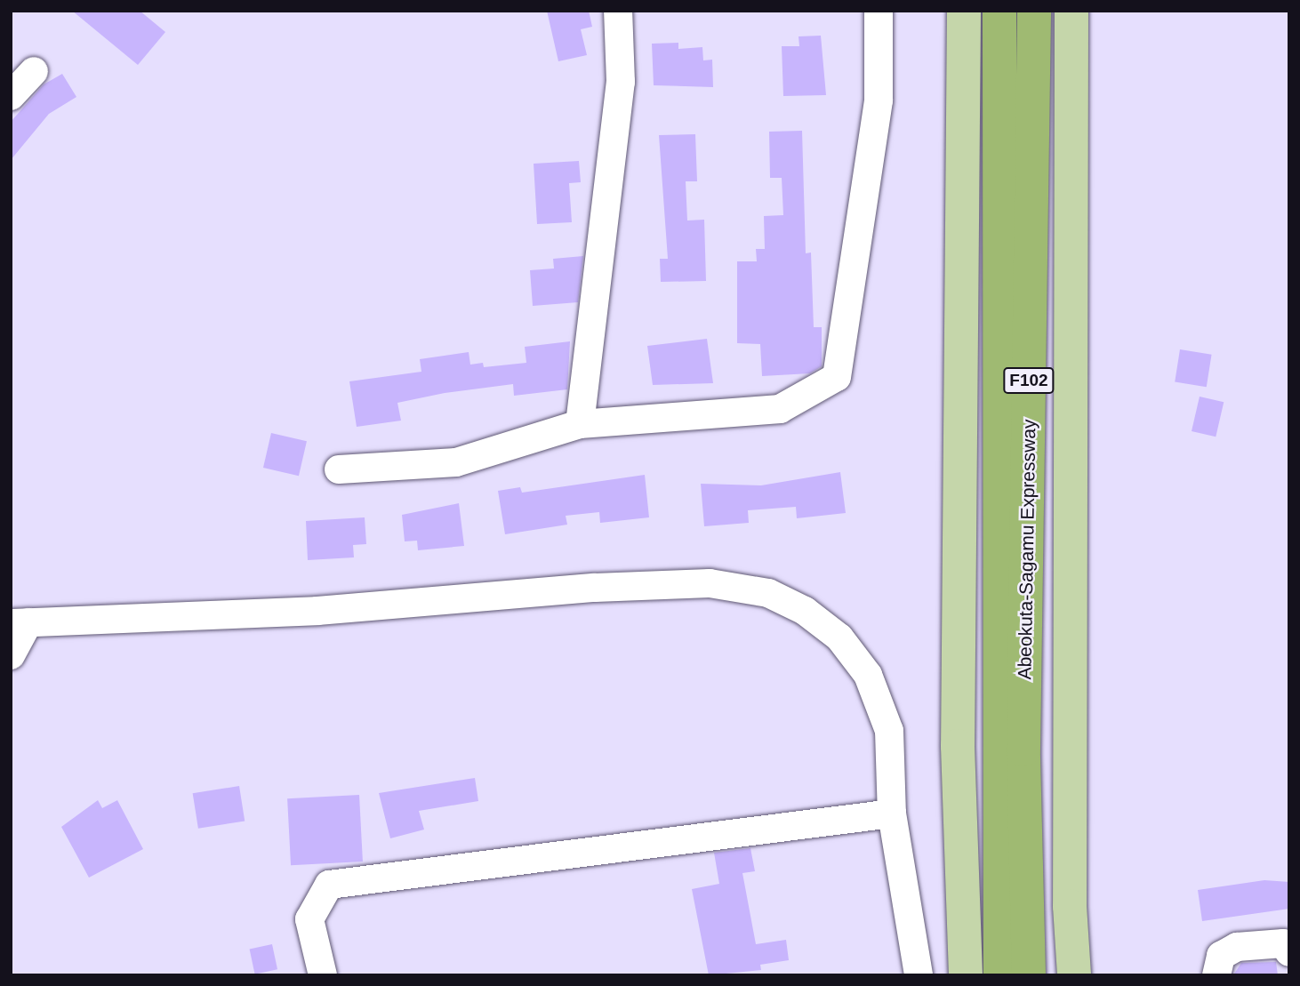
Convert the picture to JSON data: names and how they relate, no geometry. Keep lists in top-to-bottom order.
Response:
{
  "streets": {
    "highway": ["F102", "Abeokuta-Sagamu Expressway"]
  }
}
